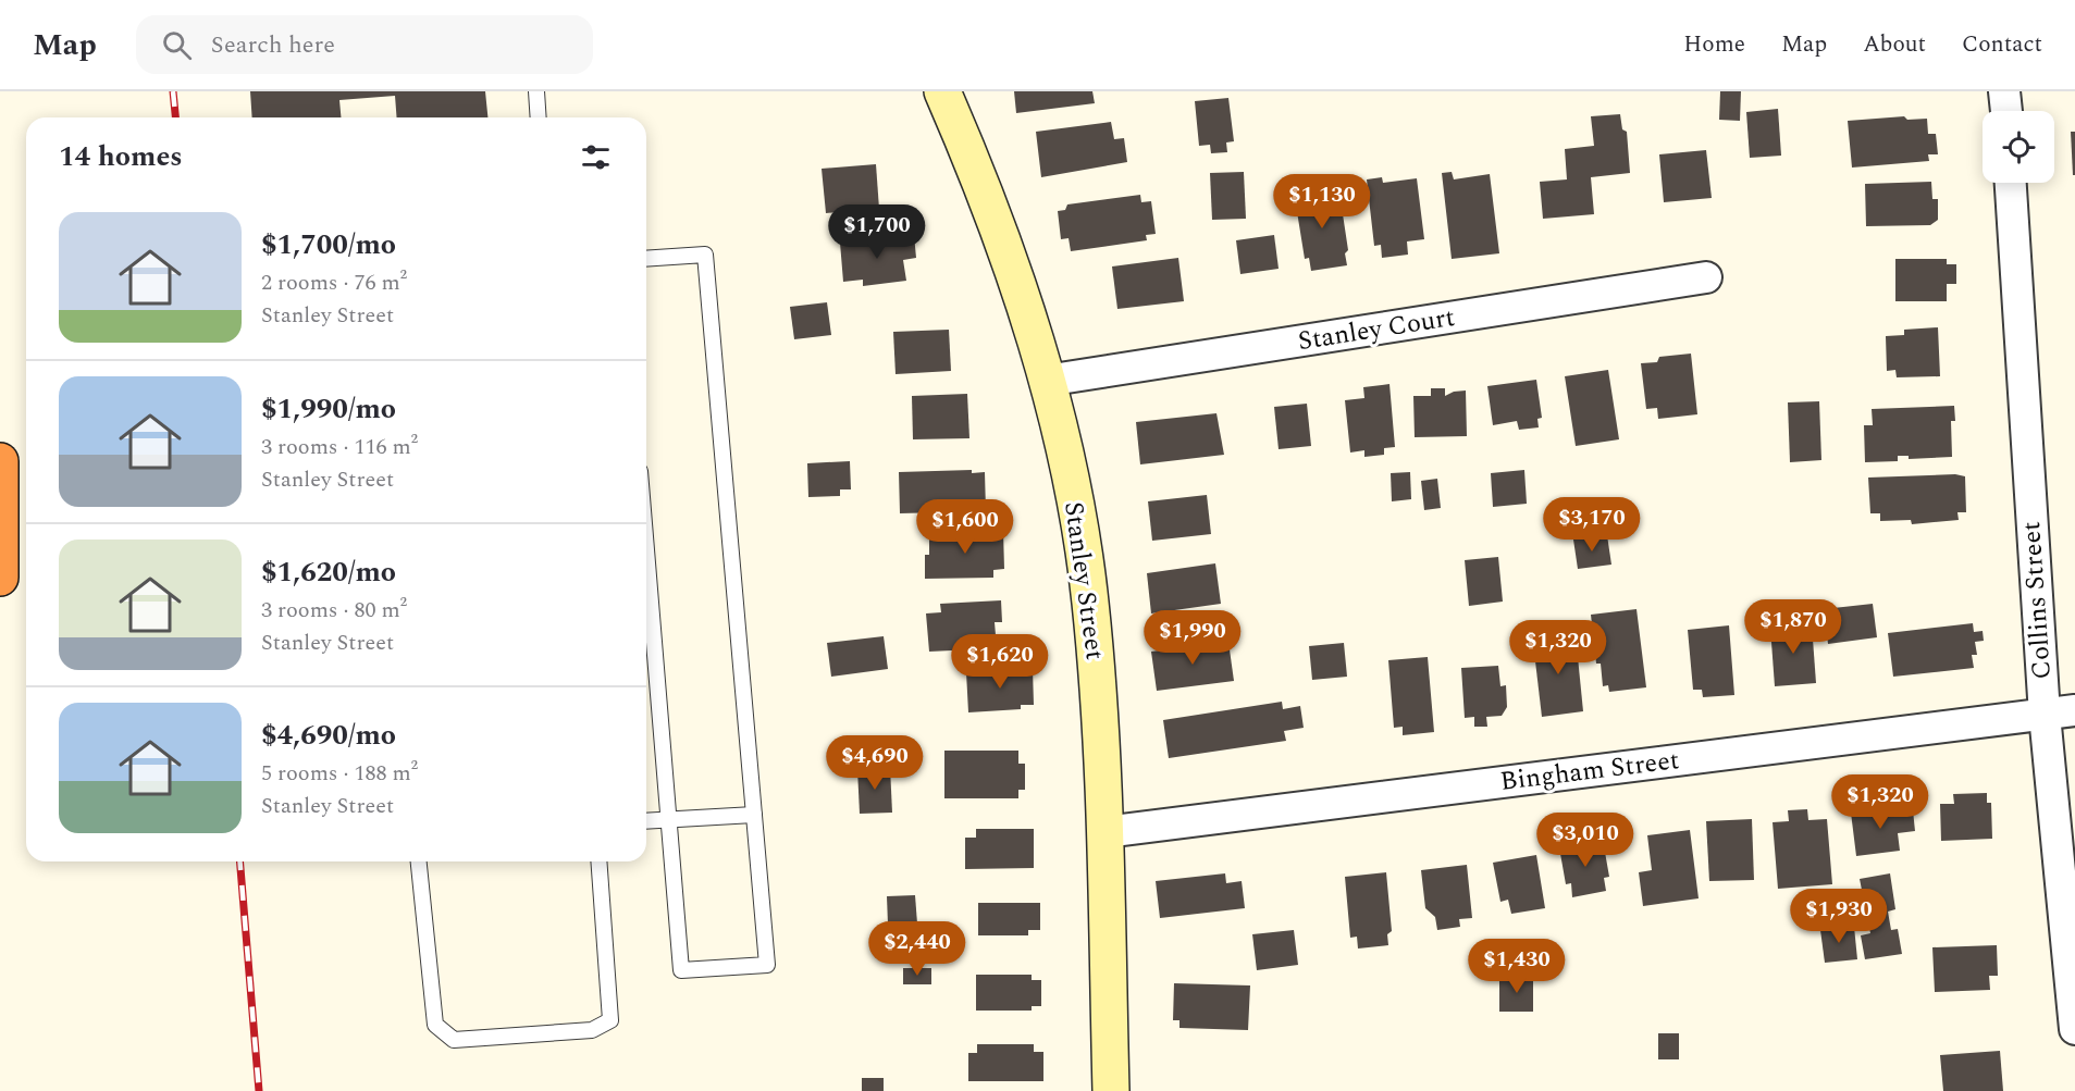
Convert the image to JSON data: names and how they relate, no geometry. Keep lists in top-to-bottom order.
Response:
{
  "streets": {
    "main road": ["Stanley Street"],
    "street": ["Stanley Court", "Collins Street", "Bingham Street"]
  },
  "crossings": [
    ["Stanley Court", "Stanley Street"],
    ["Stanley Street", "Bingham Street"],
    ["Collins Street", "Bingham Street"]
  ],
  "page": {
    "header": "Map",
    "search": "Search here",
    "nav": [
      "Home",
      "Map",
      "About",
      "Contact"
    ],
    "heading": "14 homes",
    "price": [
      "$1,130",
      "$1,700",
      "$3,170",
      "$1,600",
      "$1,870",
      "$1,990",
      "$1,320",
      "$1,620",
      "$4,690",
      "$1,320",
      "$3,010",
      "$1,930",
      "$2,440",
      "$1,430"
    ],
    "list": [
      {
        "name": "$1,700/mo",
        "note": "2 rooms · 76 m² · Stanley Street"
      },
      {
        "name": "$1,990/mo",
        "note": "3 rooms · 116 m² · Stanley Street"
      },
      {
        "name": "$1,620/mo",
        "note": "3 rooms · 80 m² · Stanley Street"
      },
      {
        "name": "$4,690/mo",
        "note": "5 rooms · 188 m² · Stanley Street"
      }
    ]
  }
}
